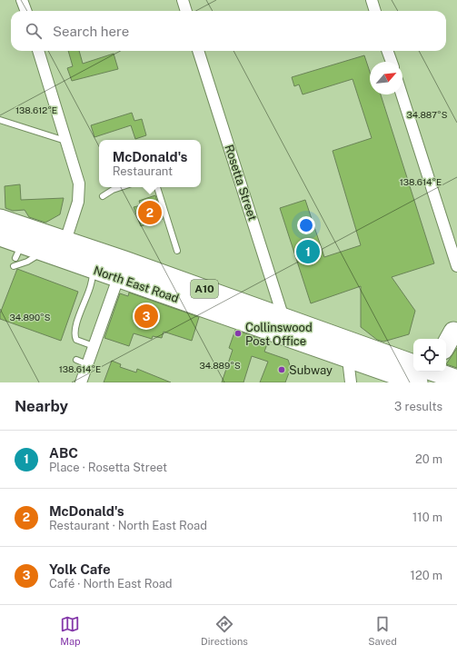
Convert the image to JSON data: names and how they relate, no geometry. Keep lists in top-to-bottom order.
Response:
{
  "streets": {
    "highway": ["North East Road", "A10"],
    "street": ["Rosetta Street"]
  },
  "crossings": [
    ["Rosetta Street", "North East Road"]
  ],
  "places": ["Collinswood Post Office", "Subway"],
  "north": "top right",
  "page": {
    "search": "Search here",
    "popup": ["McDonald's", "Restaurant"],
    "pins": ["2", "1", "3"],
    "heading": ["Nearby", "3 results"],
    "list": [
      {
        "mark": "1",
        "name": "ABC",
        "note": "Place · Rosetta Street",
        "value": "20 m"
      },
      {
        "mark": "2",
        "name": "McDonald's",
        "note": "Restaurant · North East Road",
        "value": "110 m"
      },
      {
        "mark": "3",
        "name": "Yolk Cafe",
        "note": "Café · North East Road",
        "value": "120 m"
      }
    ],
    "nav": ["Map", "Directions", "Saved"]
  },
  "coordinates": [
    "138.612°E",
    "34.887°S",
    "138.614°E",
    "34.890°S",
    "34.889°S"
  ]
}
